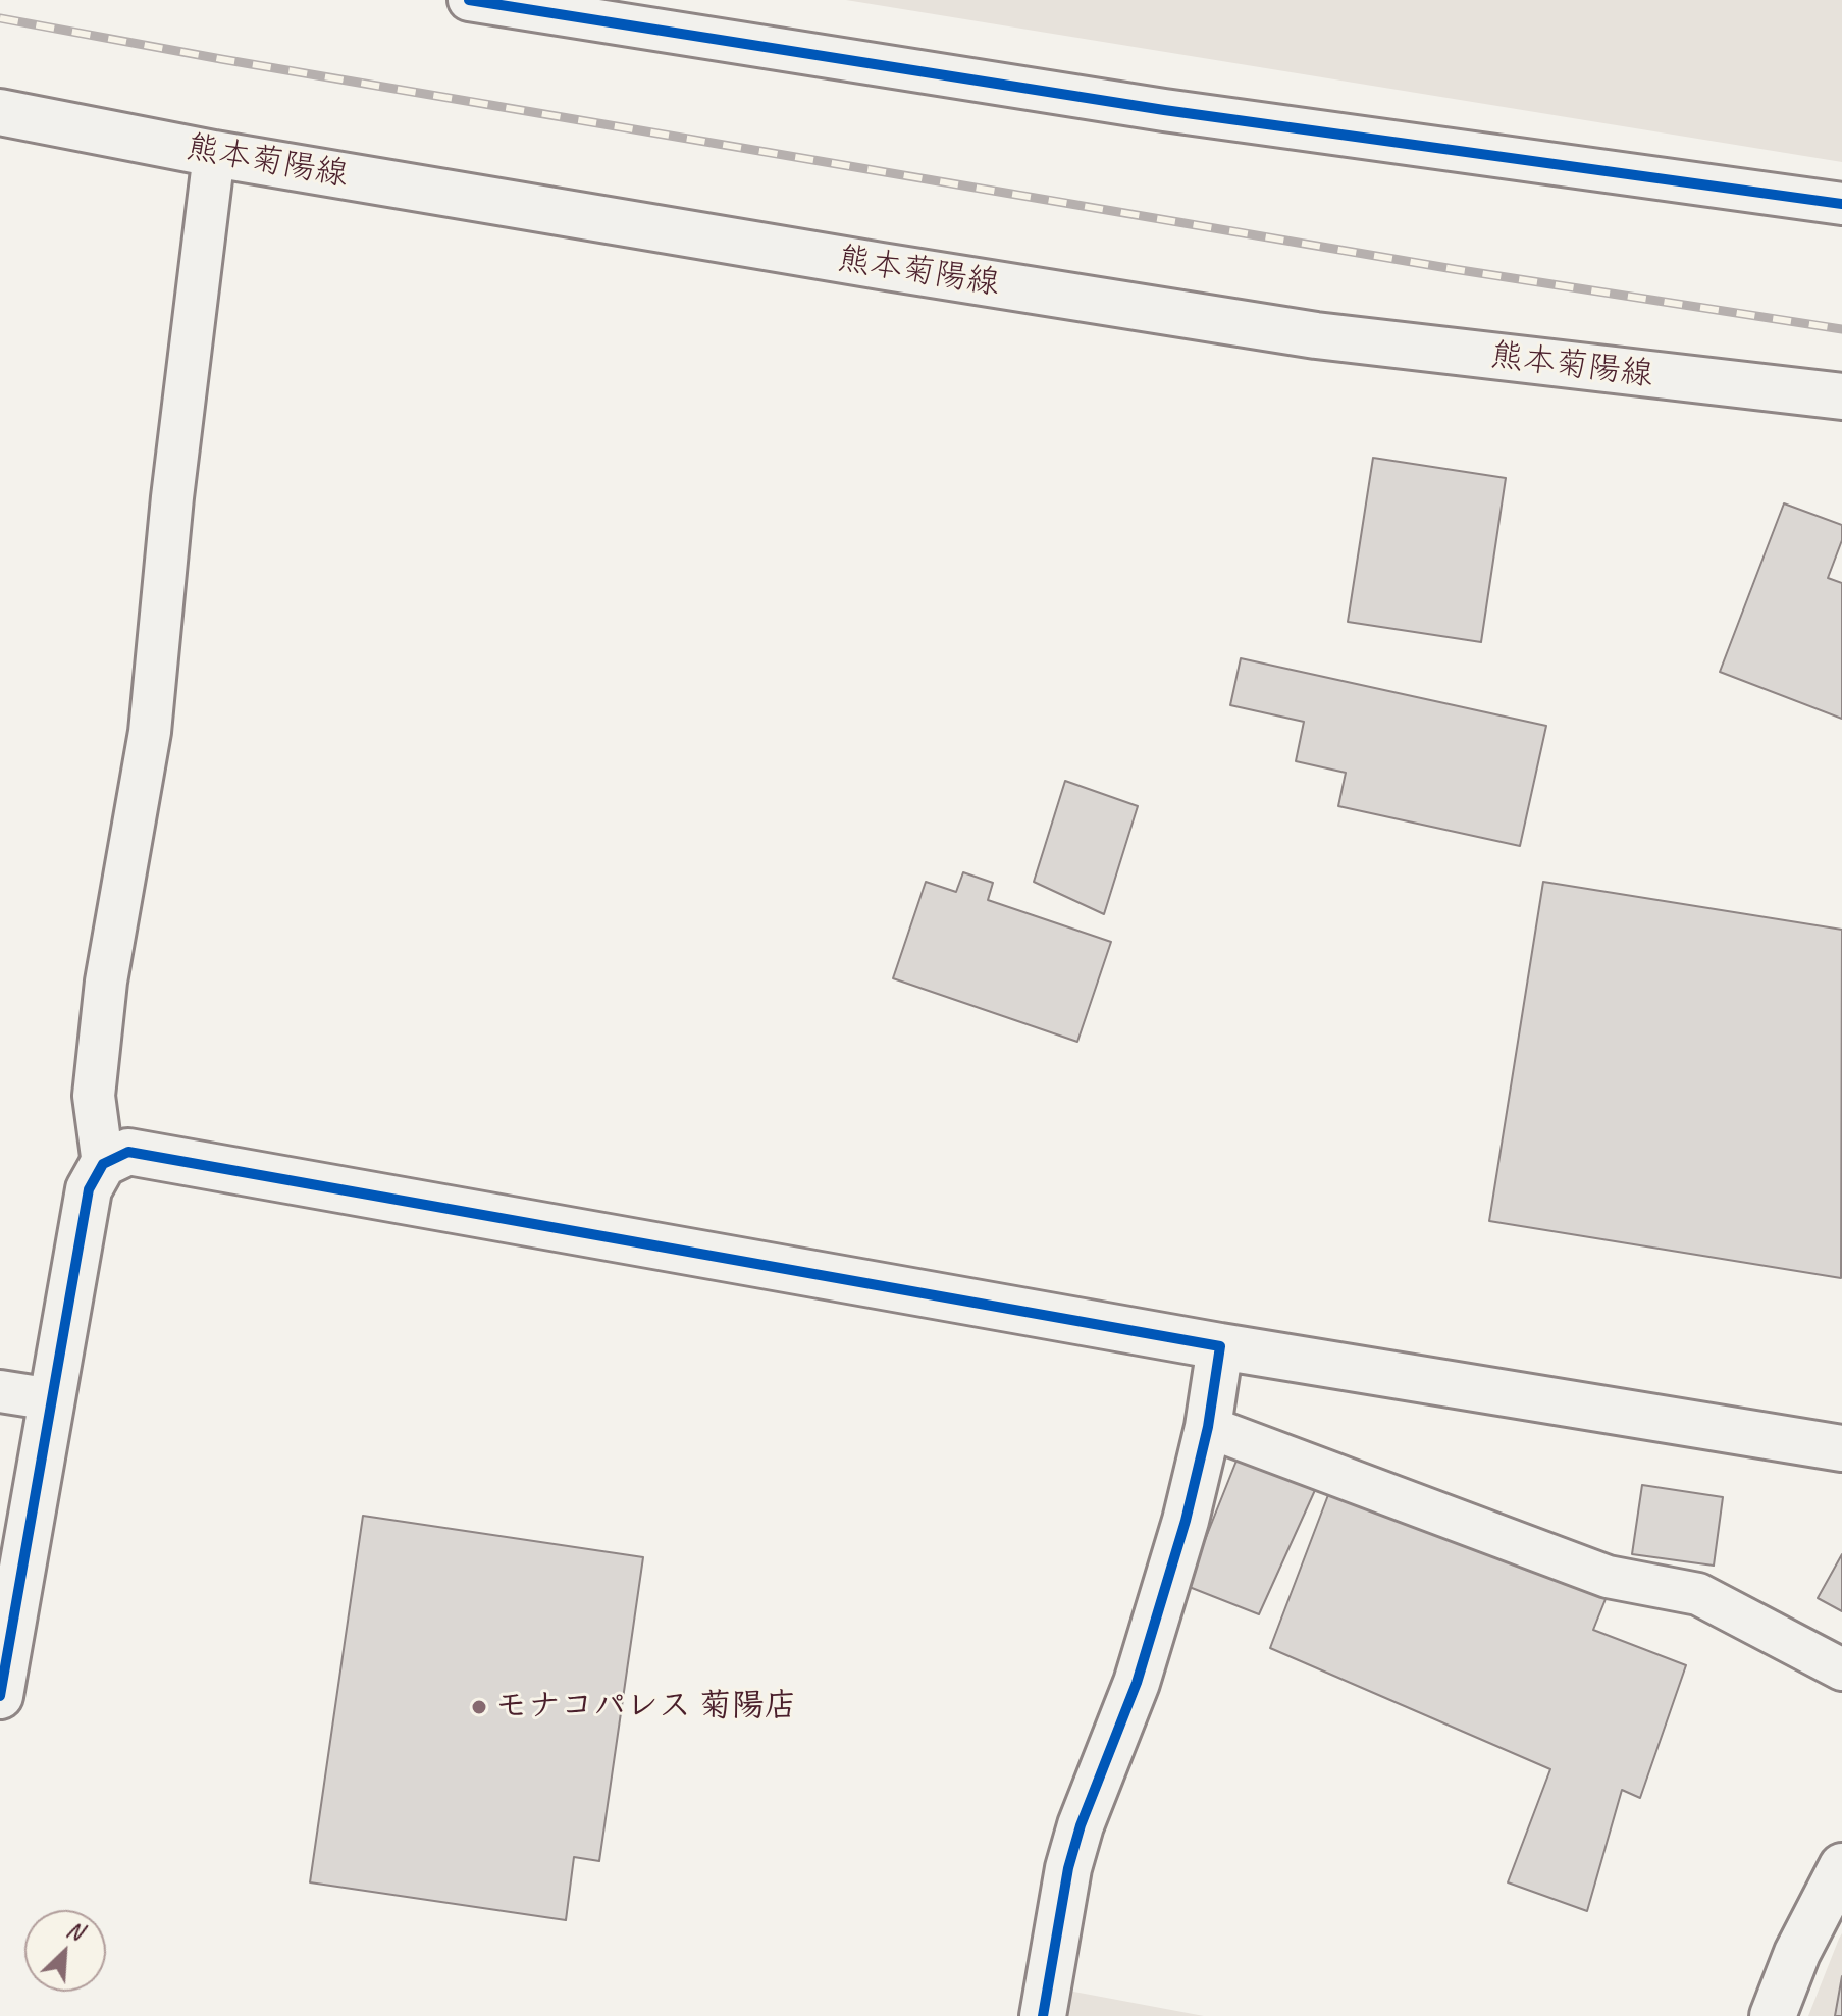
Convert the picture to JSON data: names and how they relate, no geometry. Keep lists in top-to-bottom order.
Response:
{
  "streets": {
    "street": ["熊本菊陽線"]
  },
  "places": ["モナコパレス 菊陽店"],
  "north": "top right"
}
